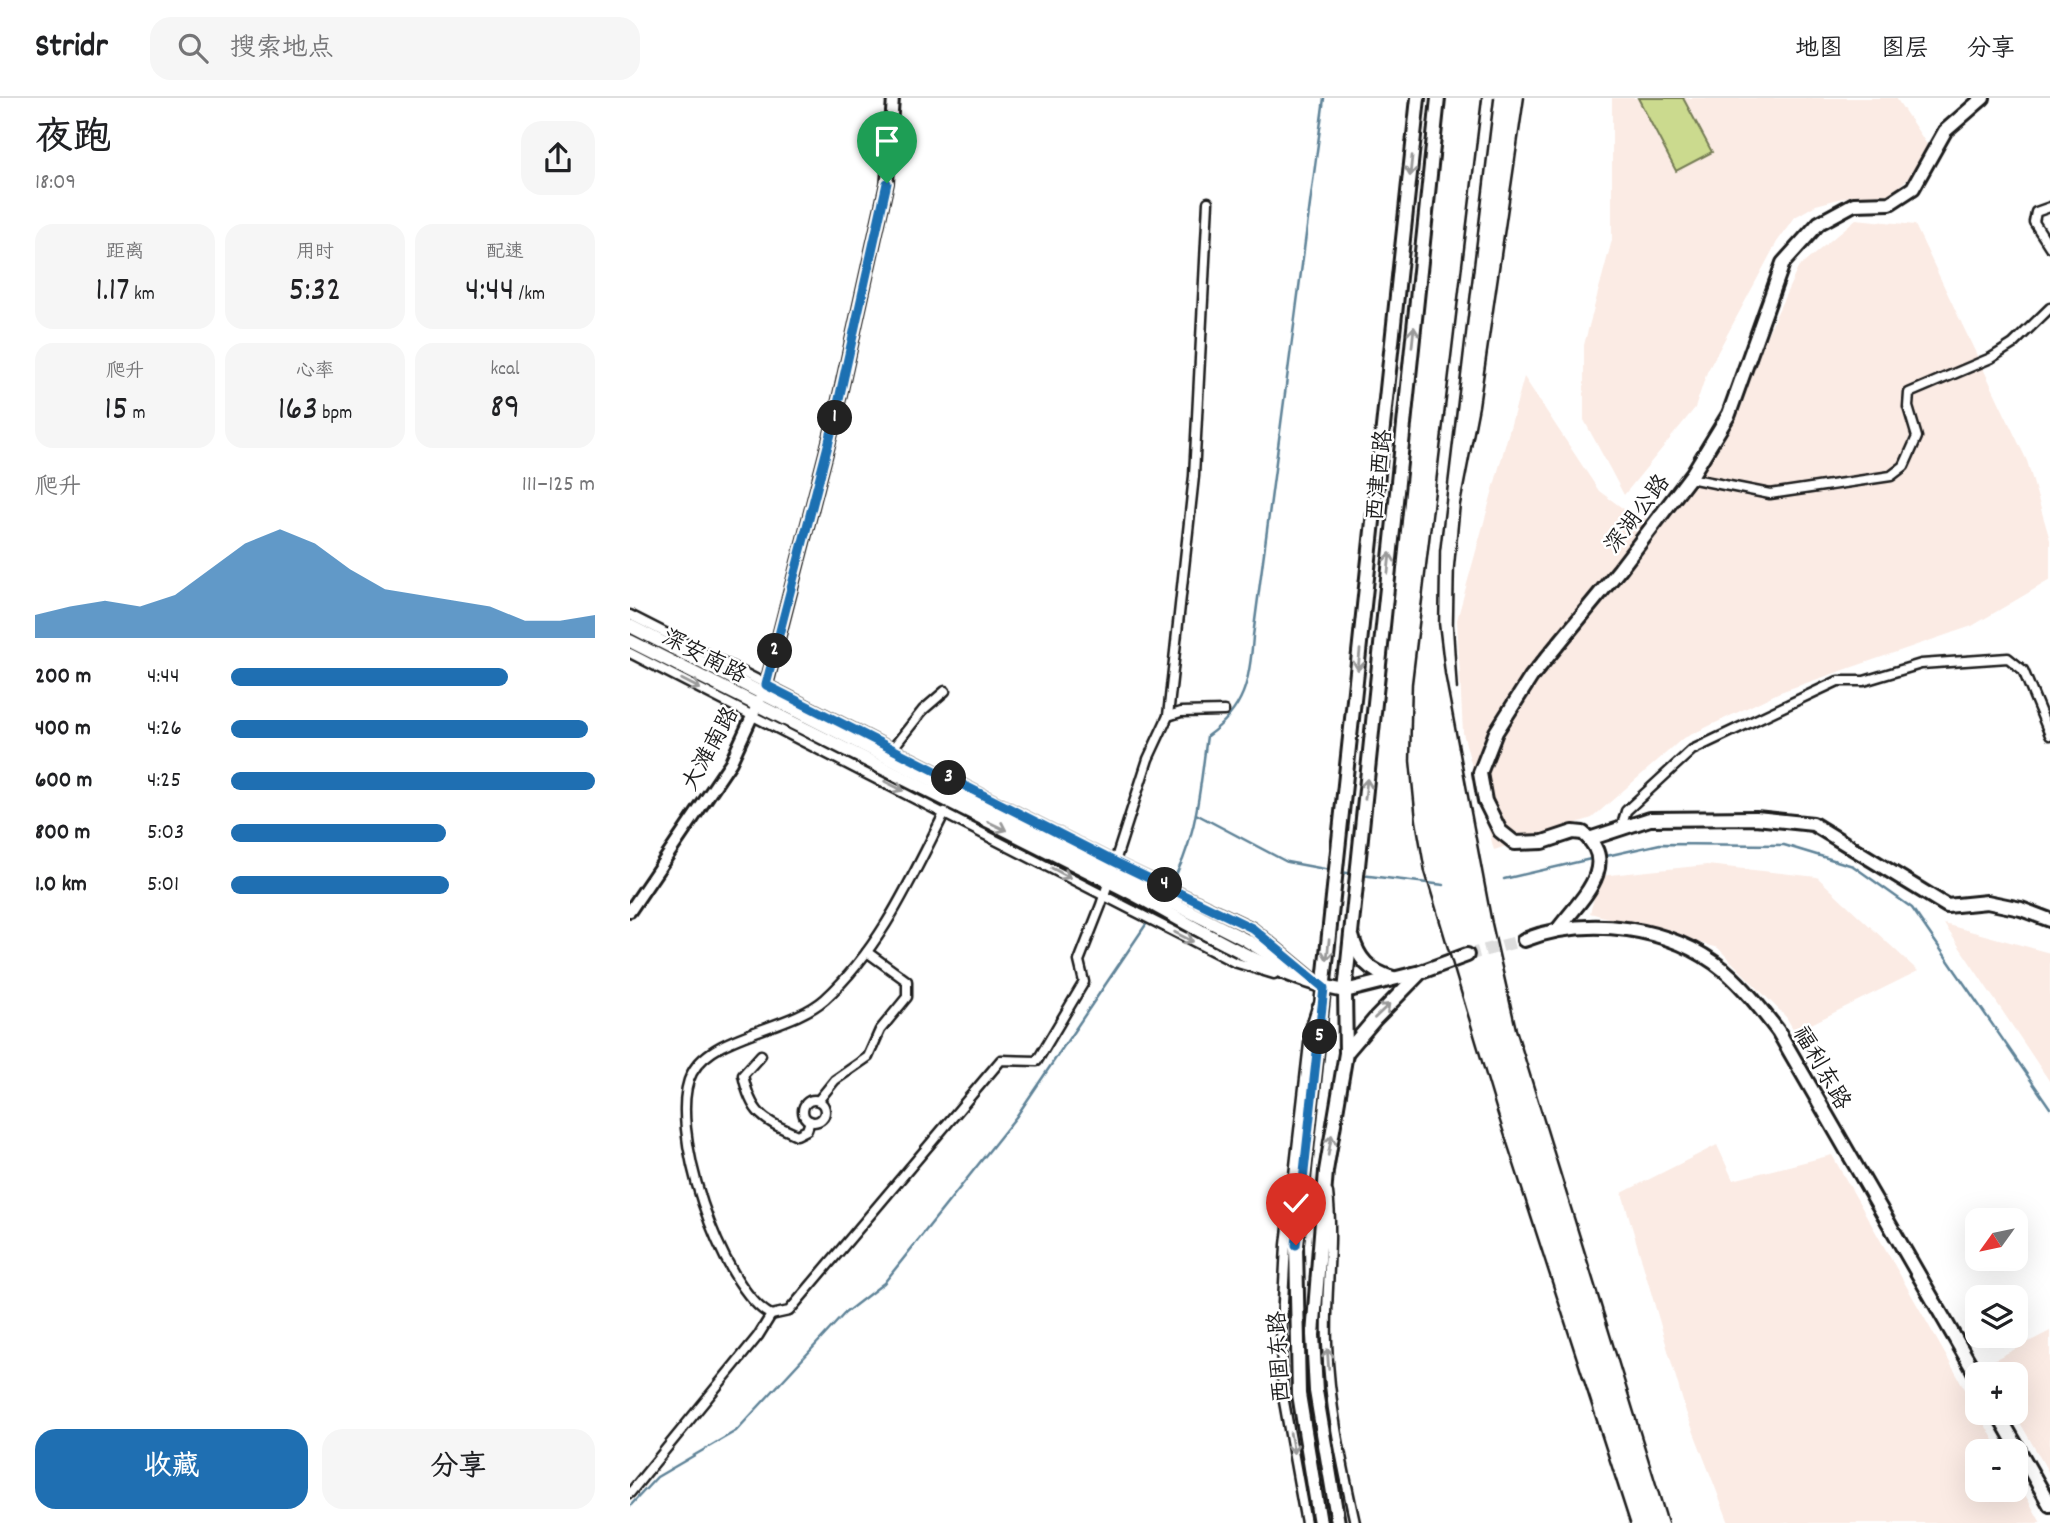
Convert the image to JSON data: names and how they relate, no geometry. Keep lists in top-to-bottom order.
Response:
{
  "streets": {
    "main road": [
      "西津西路",
      "深湖公路",
      "深安南路",
      "福利东路",
      "西固东路"
    ],
    "street": ["大滩南路"]
  },
  "crossings": [
    ["西津西路", "西固东路"],
    ["深安南路", "大滩南路"],
    ["深安南路", "西固东路"]
  ],
  "one_way": ["深安南路"],
  "north": "bottom left",
  "page": {
    "header": "Stridr",
    "search": "搜索地点",
    "nav": ["地图", "图层", "分享"],
    "heading": ["夜跑", "18:09"],
    "stats": [
      ["距离", "1.17 km"],
      ["用时", "5:32"],
      ["配速", "4:44 /km"],
      ["爬升", "15 m"],
      ["心率", "163 bpm"],
      ["kcal", "89"]
    ],
    "pins": [
      "1",
      "2",
      "3",
      "4",
      "5"
    ],
    "chart": ["爬升", "111–125 m"],
    "list": [
      {
        "name": "200 m",
        "note": "4:44"
      },
      {
        "name": "400 m",
        "note": "4:26"
      },
      {
        "name": "600 m",
        "note": "4:25"
      },
      {
        "name": "800 m",
        "note": "5:03"
      },
      {
        "name": "1.0 km",
        "note": "5:01"
      }
    ],
    "map_buttons": ["+", "−"],
    "buttons": ["收藏", "分享"]
  }
}
